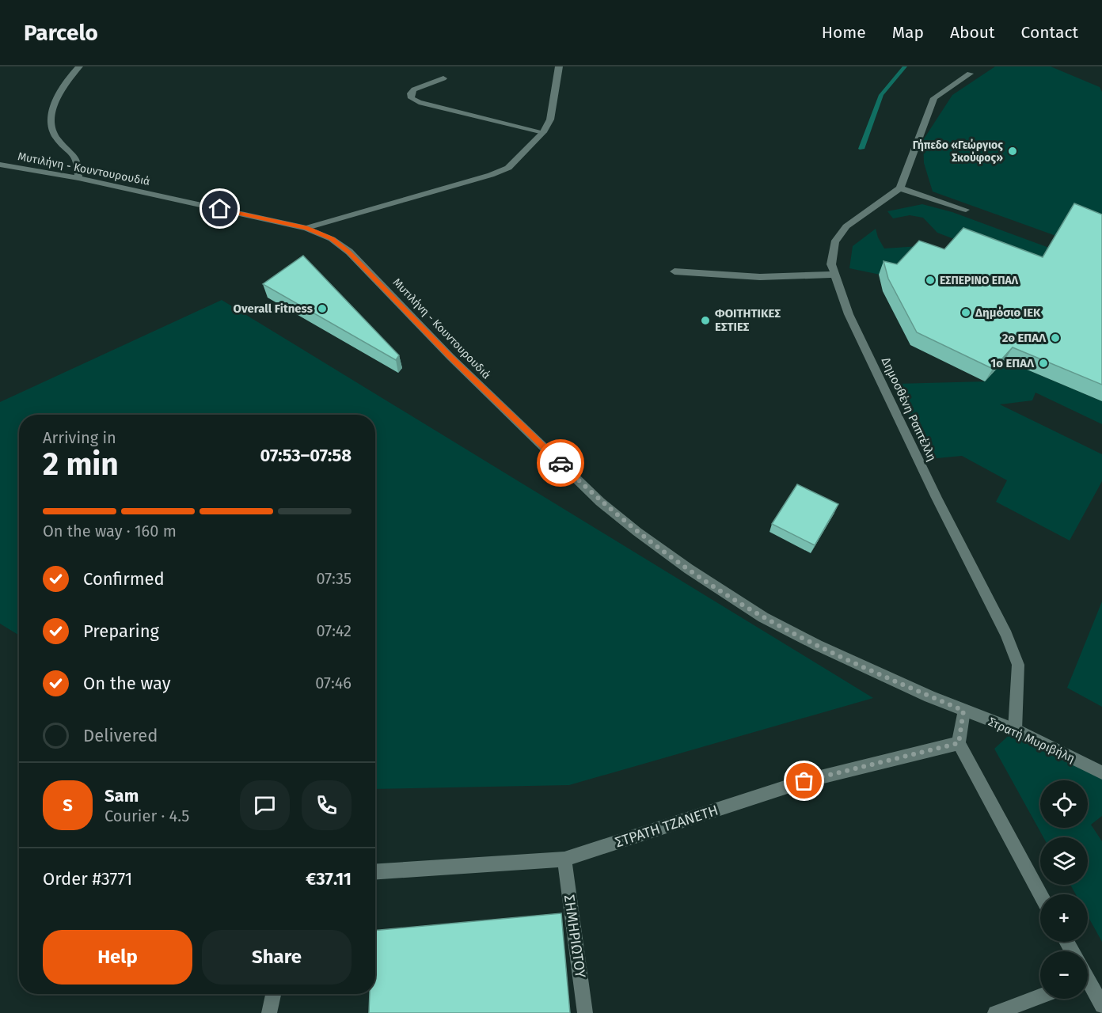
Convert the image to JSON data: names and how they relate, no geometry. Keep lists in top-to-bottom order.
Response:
{
  "streets": {
    "main road": [
      "Μυτιλήνη - Κουντουρουδιά",
      "Δημοσθένη Ραπτέλλη",
      "Στρατή Μυριβήλη",
      "ΣΤΡΑΤΗ ΤΖΑΝΕΤΗ",
      "ΣΗΜΗΡΙΩΤΟΥ"
    ]
  },
  "crossings": [
    ["Μυτιλήνη - Κουντουρουδιά", "Στρατή Μυριβήλη"],
    ["Δημοσθένη Ραπτέλλη", "Στρατή Μυριβήλη"],
    ["ΣΤΡΑΤΗ ΤΖΑΝΕΤΗ", "ΣΗΜΗΡΙΩΤΟΥ"]
  ],
  "places": [
    "Γήπεδο «Γεώργιος Σκούφος»",
    "ΕΣΠΕΡΙΝΟ ΕΠΑΛ",
    "Overall Fitness",
    "Δημόσιο ΙΕΚ",
    "ΦΟΙΤΗΤΙΚΕΣ ΕΣΤΙΕΣ",
    "2ο ΕΠΑΛ",
    "1ο ΕΠΑΛ"
  ],
  "page": {
    "header": "Parcelo",
    "nav": [
      "Home",
      "Map",
      "About",
      "Contact"
    ],
    "heading": ["2 min", "Arriving in", "07:53–07:58"],
    "panel": [
      "Sam",
      "Courier · 4.5",
      "Order #3771",
      "€37.11"
    ],
    "bar": "On the way · 160 m",
    "list": [
      ["Confirmed", "07:35"],
      ["Preparing", "07:42"],
      ["On the way", "07:46"],
      "Delivered"
    ],
    "map_buttons": ["+", "−"],
    "round": "S",
    "buttons": ["Help", "Share"]
  }
}
